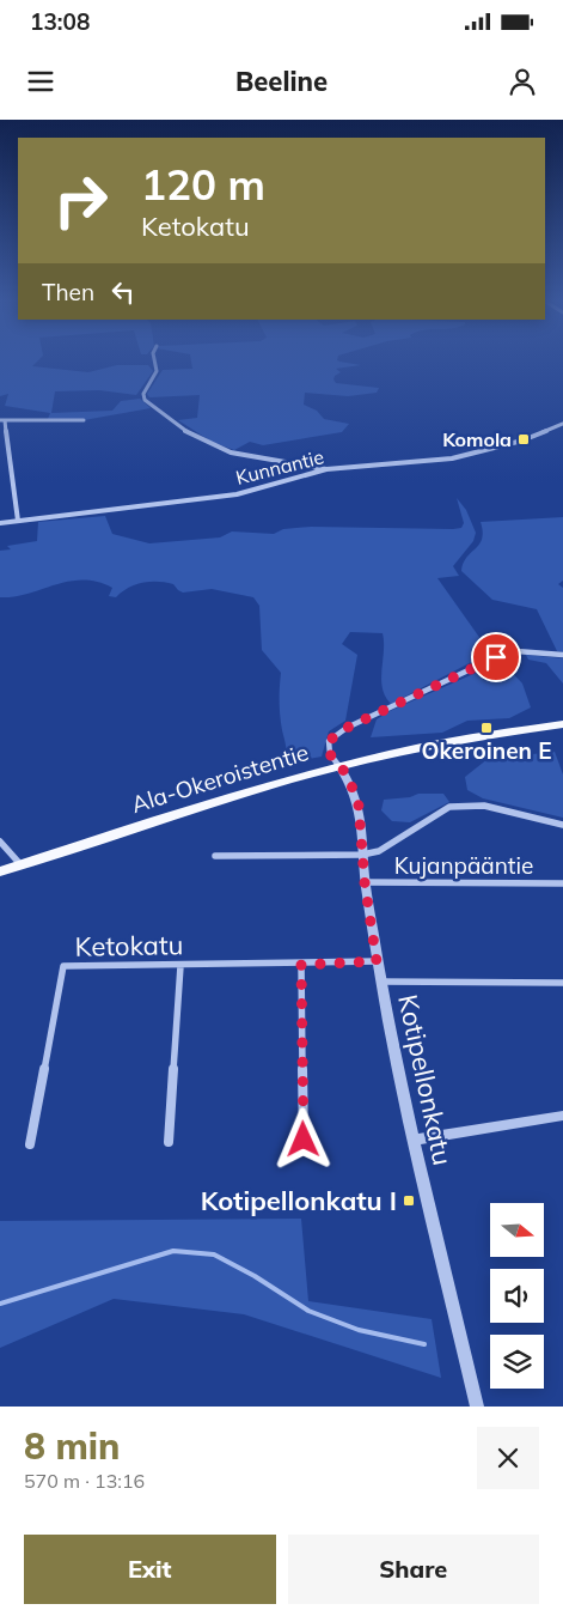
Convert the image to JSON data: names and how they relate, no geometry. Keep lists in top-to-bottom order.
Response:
{
  "streets": {
    "main road": ["Ala-Okeroistentie"],
    "street": [
      "Kunnantie",
      "Kujanpääntie",
      "Ketokatu",
      "Kotipellonkatu"
    ]
  },
  "crossings": [
    ["Ala-Okeroistentie", "Kotipellonkatu"],
    ["Kujanpääntie", "Kotipellonkatu"],
    ["Ketokatu", "Kotipellonkatu"]
  ],
  "places": {
    "transit": ["Komola", "Okeroinen E", "Kotipellonkatu I"]
  },
  "north": "right",
  "page": {
    "status": "13:08",
    "header": "Beeline",
    "turn": ["120 m", "Ketokatu"],
    "then": "Then",
    "heading": ["8 min", "570 m · 13:16"],
    "buttons": ["Exit", "Share"]
  }
}
